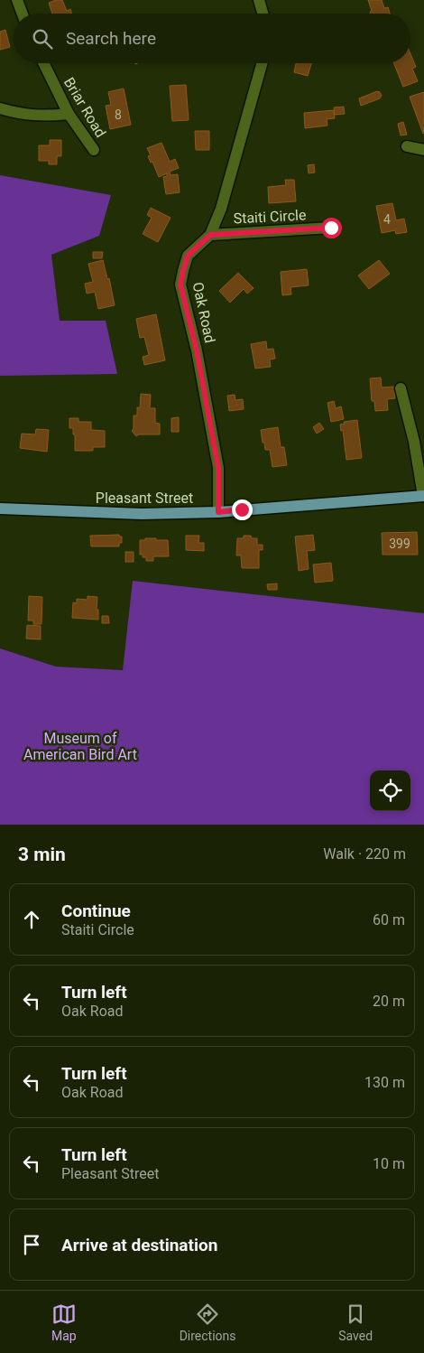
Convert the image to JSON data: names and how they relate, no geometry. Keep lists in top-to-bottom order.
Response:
{
  "streets": {
    "main road": ["Pleasant Street"],
    "street": ["Briar Road", "Staiti Circle", "Oak Road"]
  },
  "crossings": [
    ["Staiti Circle", "Oak Road"],
    ["Oak Road", "Pleasant Street"]
  ],
  "parks": ["Museum of American Bird Art"],
  "house_numbers": ["8", "4", "399"],
  "page": {
    "search": "Search here",
    "heading": ["3 min", "Walk · 220 m"],
    "list": [
      ["Continue", "Staiti Circle", "60 m"],
      ["Turn left", "Oak Road", "20 m"],
      ["Turn left", "Oak Road", "130 m"],
      ["Turn left", "Pleasant Street", "10 m"],
      "Arrive at destination"
    ],
    "nav": ["Map", "Directions", "Saved"]
  }
}
